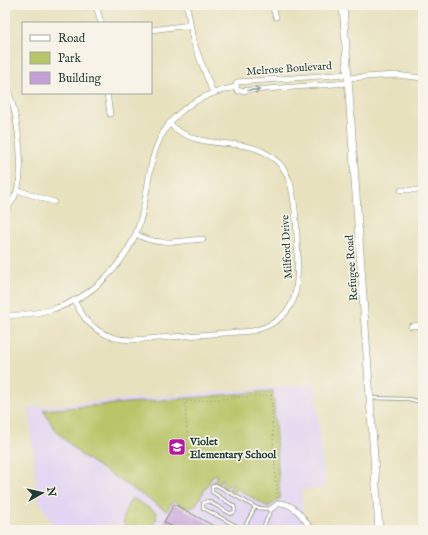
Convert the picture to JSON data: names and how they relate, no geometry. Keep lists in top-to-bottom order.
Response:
{
  "streets": {
    "main road": ["Refugee Road"],
    "street": ["Melrose Boulevard", "Milford Drive"]
  },
  "crossings": [
    ["Melrose Boulevard", "Milford Drive"],
    ["Melrose Boulevard", "Refugee Road"]
  ],
  "places": {
    "school or university": ["Violet Elementary School"]
  },
  "legend": ["Road", "Park", "Building"],
  "north": "right"
}
